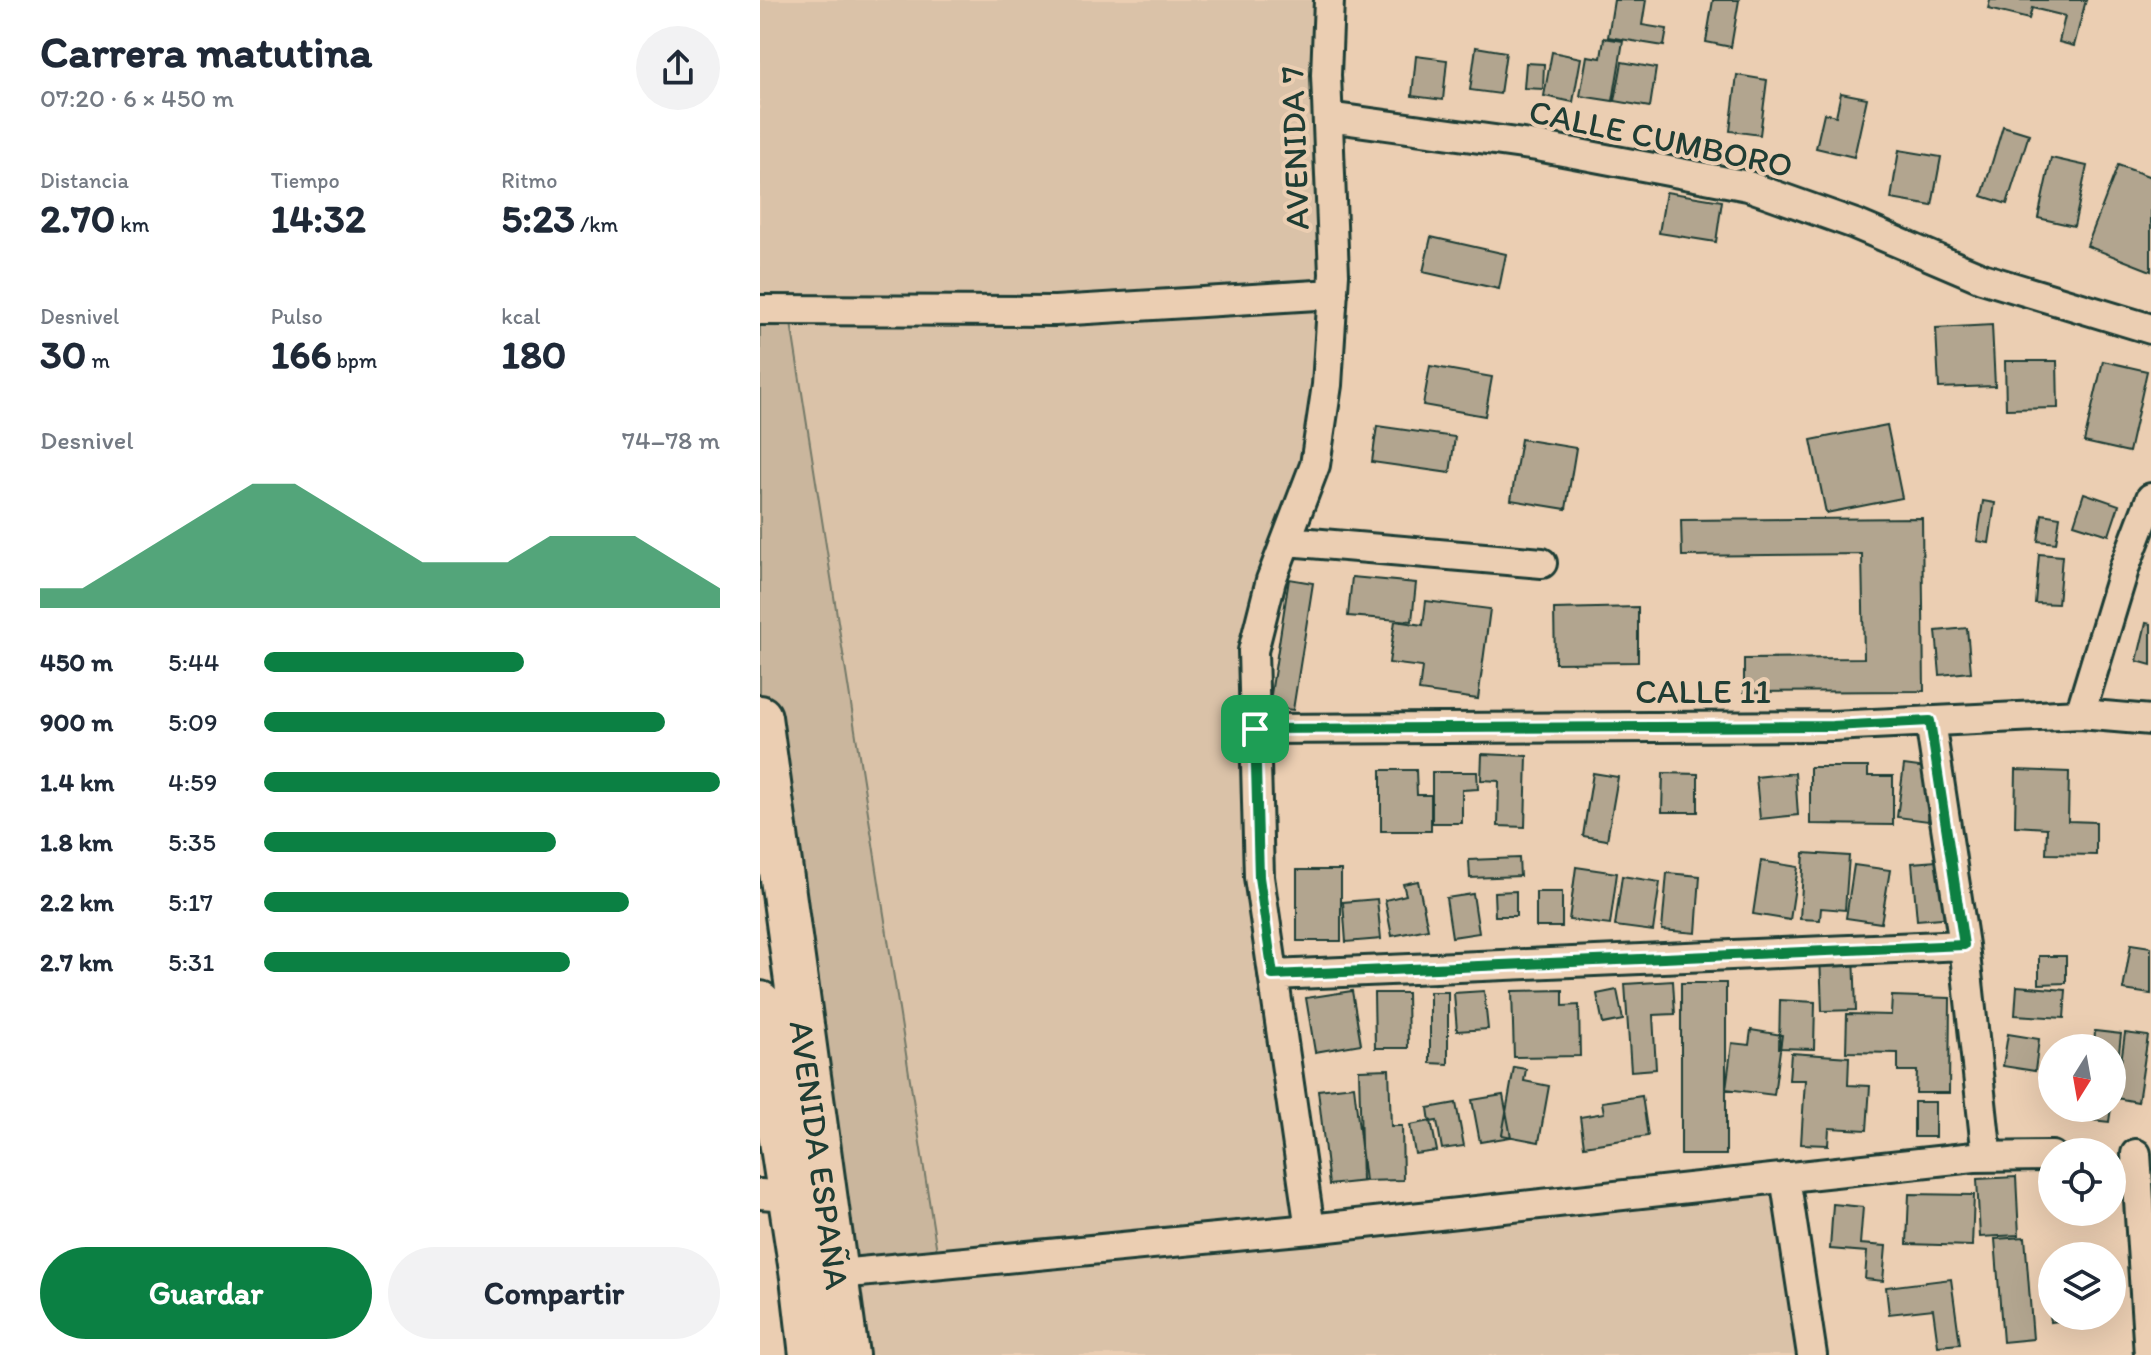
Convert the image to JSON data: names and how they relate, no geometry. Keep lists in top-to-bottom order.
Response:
{
  "streets": {
    "highway": ["AVENIDA ESPAÑA"],
    "street": ["CALLE CUMBORO", "AVENIDA 7", "CALLE 11"]
  },
  "crossings": [
    ["CALLE CUMBORO", "AVENIDA 7"],
    ["AVENIDA 7", "CALLE 11"]
  ],
  "north": "bottom",
  "page": {
    "heading": ["Carrera matutina", "07:20 · 6 × 450 m"],
    "stats": [
      ["Distancia", "2.70 km"],
      ["Tiempo", "14:32"],
      ["Ritmo", "5:23 /km"],
      ["Desnivel", "30 m"],
      ["Pulso", "166 bpm"],
      ["kcal", "180"]
    ],
    "chart": ["Desnivel", "74–78 m"],
    "list": [
      {
        "name": "450 m",
        "note": "5:44"
      },
      {
        "name": "900 m",
        "note": "5:09"
      },
      {
        "name": "1.4 km",
        "note": "4:59"
      },
      {
        "name": "1.8 km",
        "note": "5:35"
      },
      {
        "name": "2.2 km",
        "note": "5:17"
      },
      {
        "name": "2.7 km",
        "note": "5:31"
      }
    ],
    "buttons": ["Guardar", "Compartir"]
  }
}
